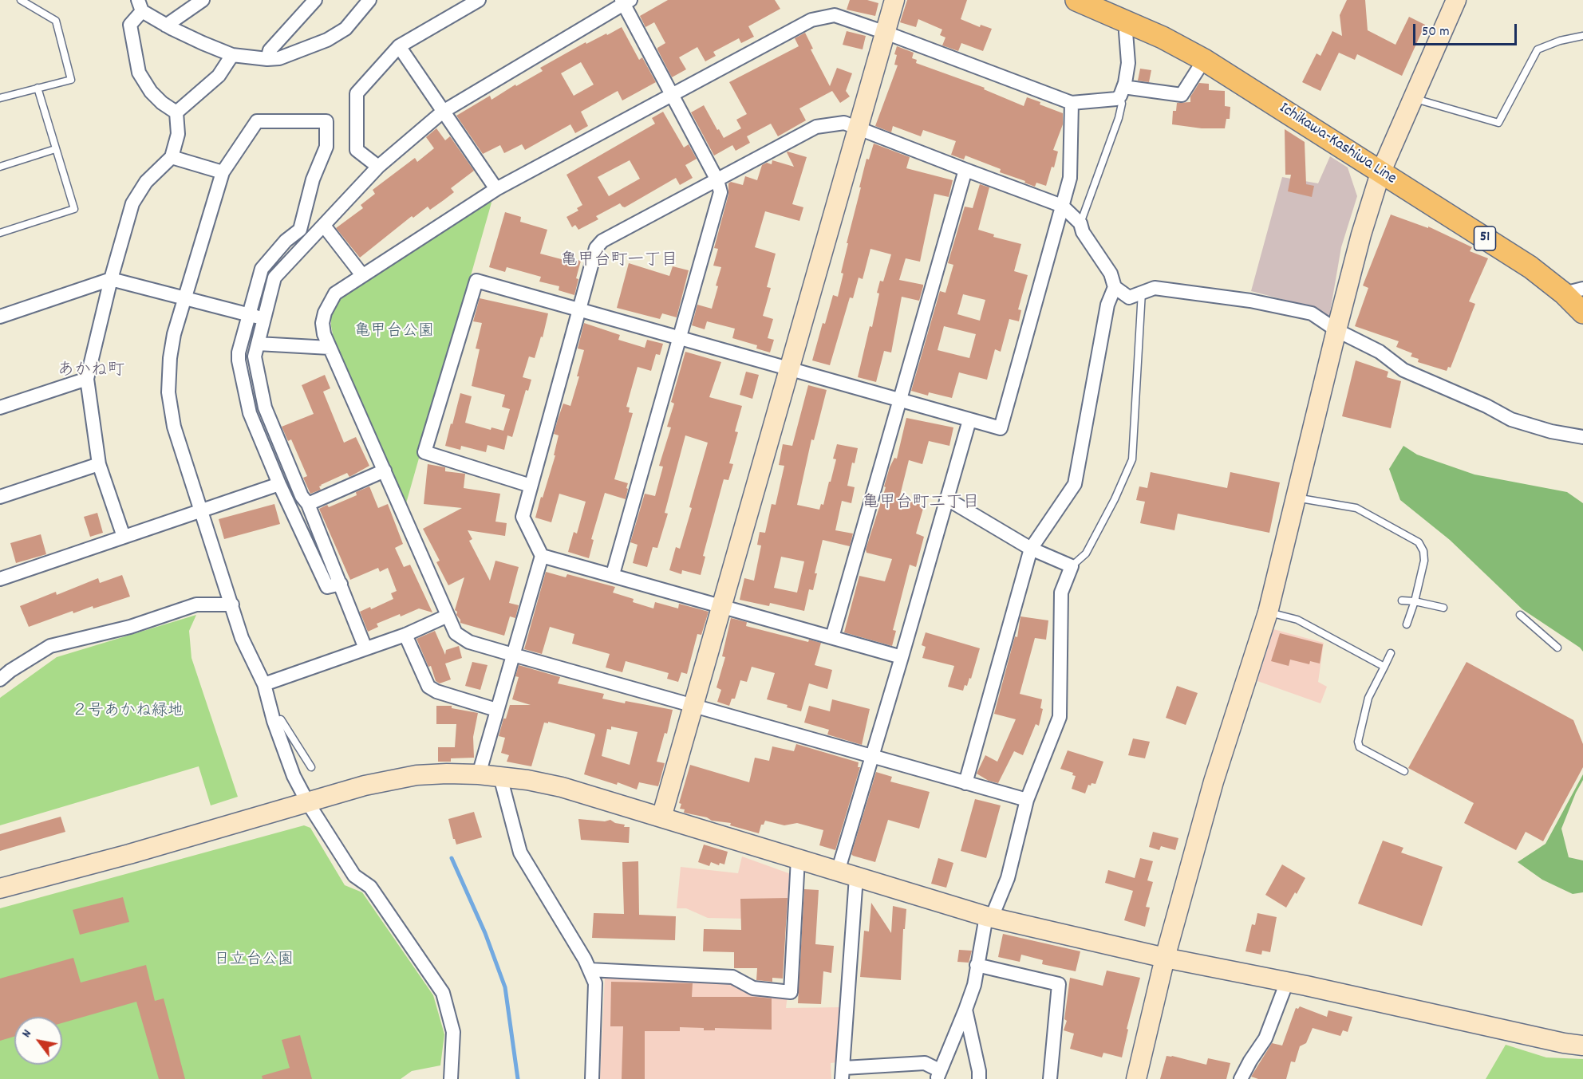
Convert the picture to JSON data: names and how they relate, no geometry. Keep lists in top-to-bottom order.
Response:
{
  "streets": {
    "main road": ["Ichikawa-Kashiwa Line", "51"]
  },
  "districts": ["亀甲台町一丁目", "あかね町", "亀甲台町二丁目"],
  "parks": ["亀甲台公園", "２号あかね緑地", "日立台公園"],
  "scale_bar": "50 m",
  "north": "top left"
}
